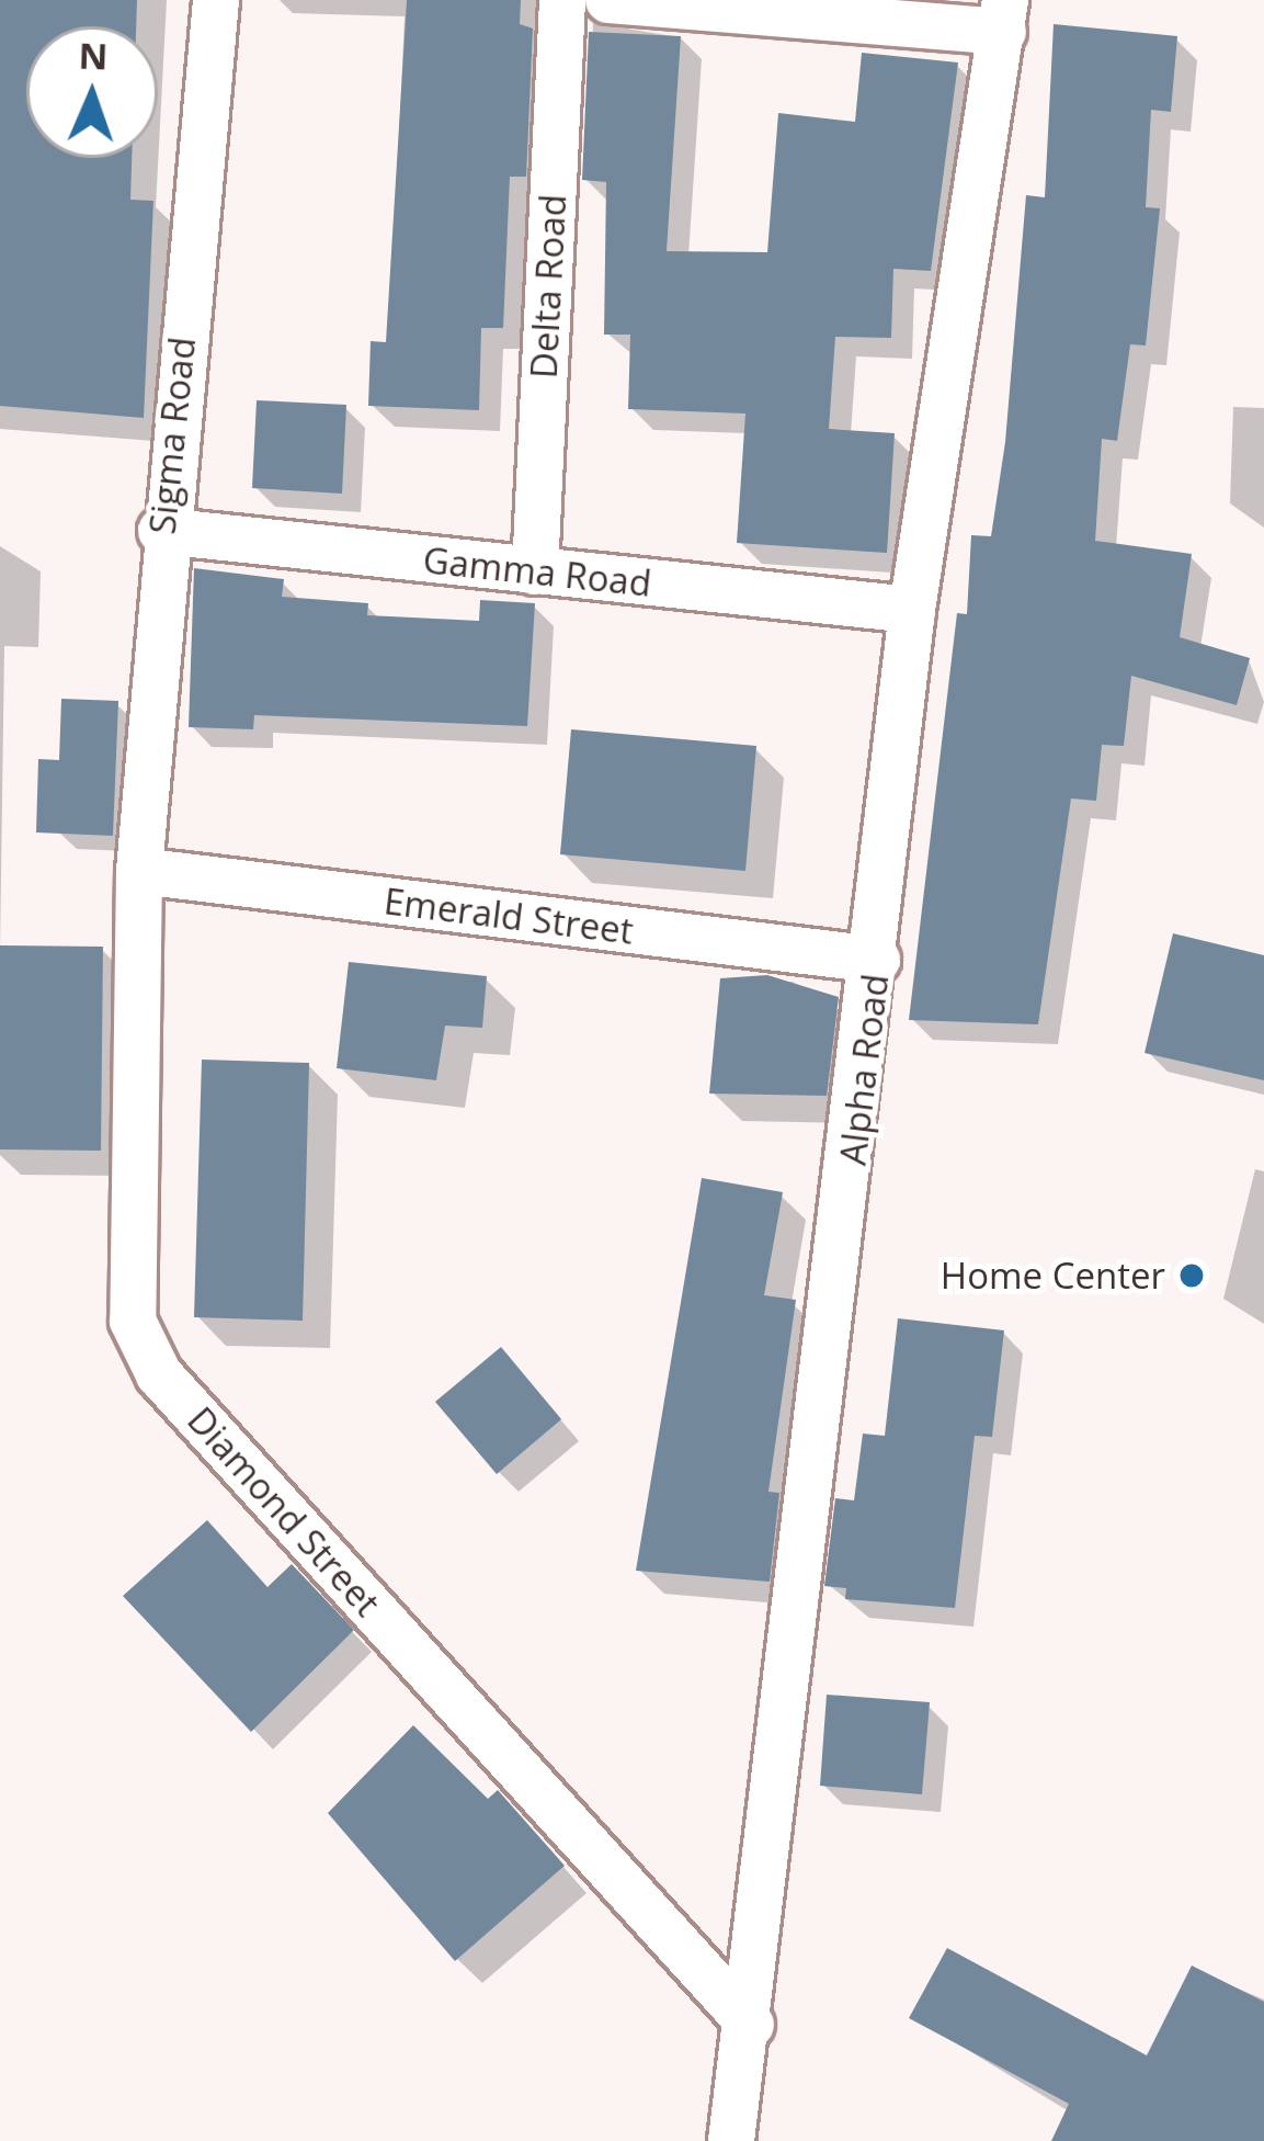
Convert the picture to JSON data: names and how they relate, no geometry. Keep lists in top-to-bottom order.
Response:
{
  "streets": {
    "street": [
      "Delta Road",
      "Sigma Road",
      "Gamma Road",
      "Emerald Street",
      "Alpha Road",
      "Diamond Street"
    ]
  },
  "crossings": [
    ["Delta Road", "Gamma Road"],
    ["Sigma Road", "Gamma Road"],
    ["Sigma Road", "Emerald Street"],
    ["Sigma Road", "Diamond Street"],
    ["Gamma Road", "Alpha Road"],
    ["Emerald Street", "Alpha Road"],
    ["Emerald Street", "Diamond Street"],
    ["Alpha Road", "Diamond Street"]
  ],
  "places": ["Home Center"],
  "north": "top"
}
